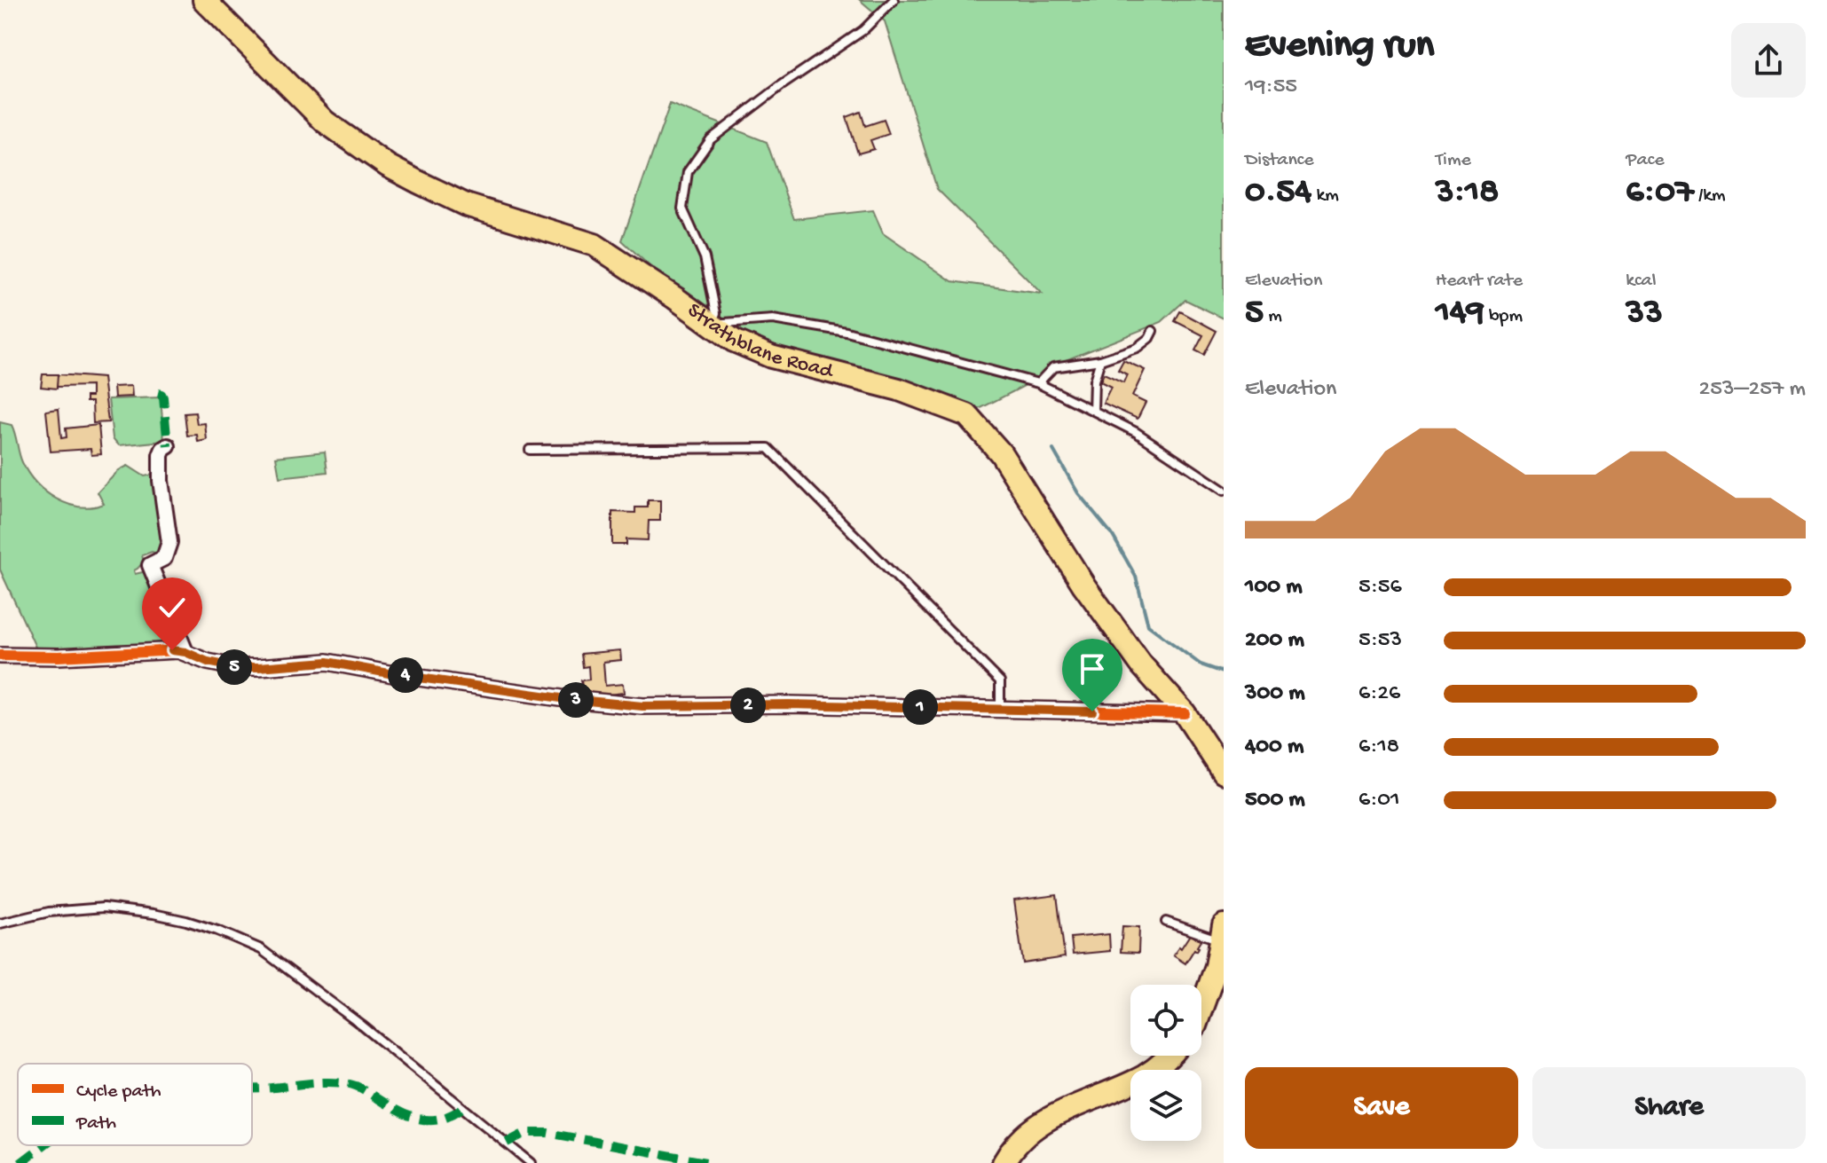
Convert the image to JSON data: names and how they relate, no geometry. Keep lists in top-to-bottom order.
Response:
{
  "streets": {
    "main road": ["Strathblane Road"]
  },
  "legend": ["Cycle path", "Path"],
  "page": {
    "heading": ["Evening run", "19:55"],
    "stats": [
      ["Distance", "0.54 km"],
      ["Time", "3:18"],
      ["Pace", "6:07 /km"],
      ["Elevation", "5 m"],
      ["Heart rate", "149 bpm"],
      ["kcal", "33"]
    ],
    "chart": ["Elevation", "253–257 m"],
    "list": [
      {
        "name": "100 m",
        "note": "5:56"
      },
      {
        "name": "200 m",
        "note": "5:53"
      },
      {
        "name": "300 m",
        "note": "6:26"
      },
      {
        "name": "400 m",
        "note": "6:18"
      },
      {
        "name": "500 m",
        "note": "6:01"
      }
    ],
    "pins": [
      "5",
      "4",
      "3",
      "2",
      "1"
    ],
    "buttons": ["Save", "Share"]
  }
}
